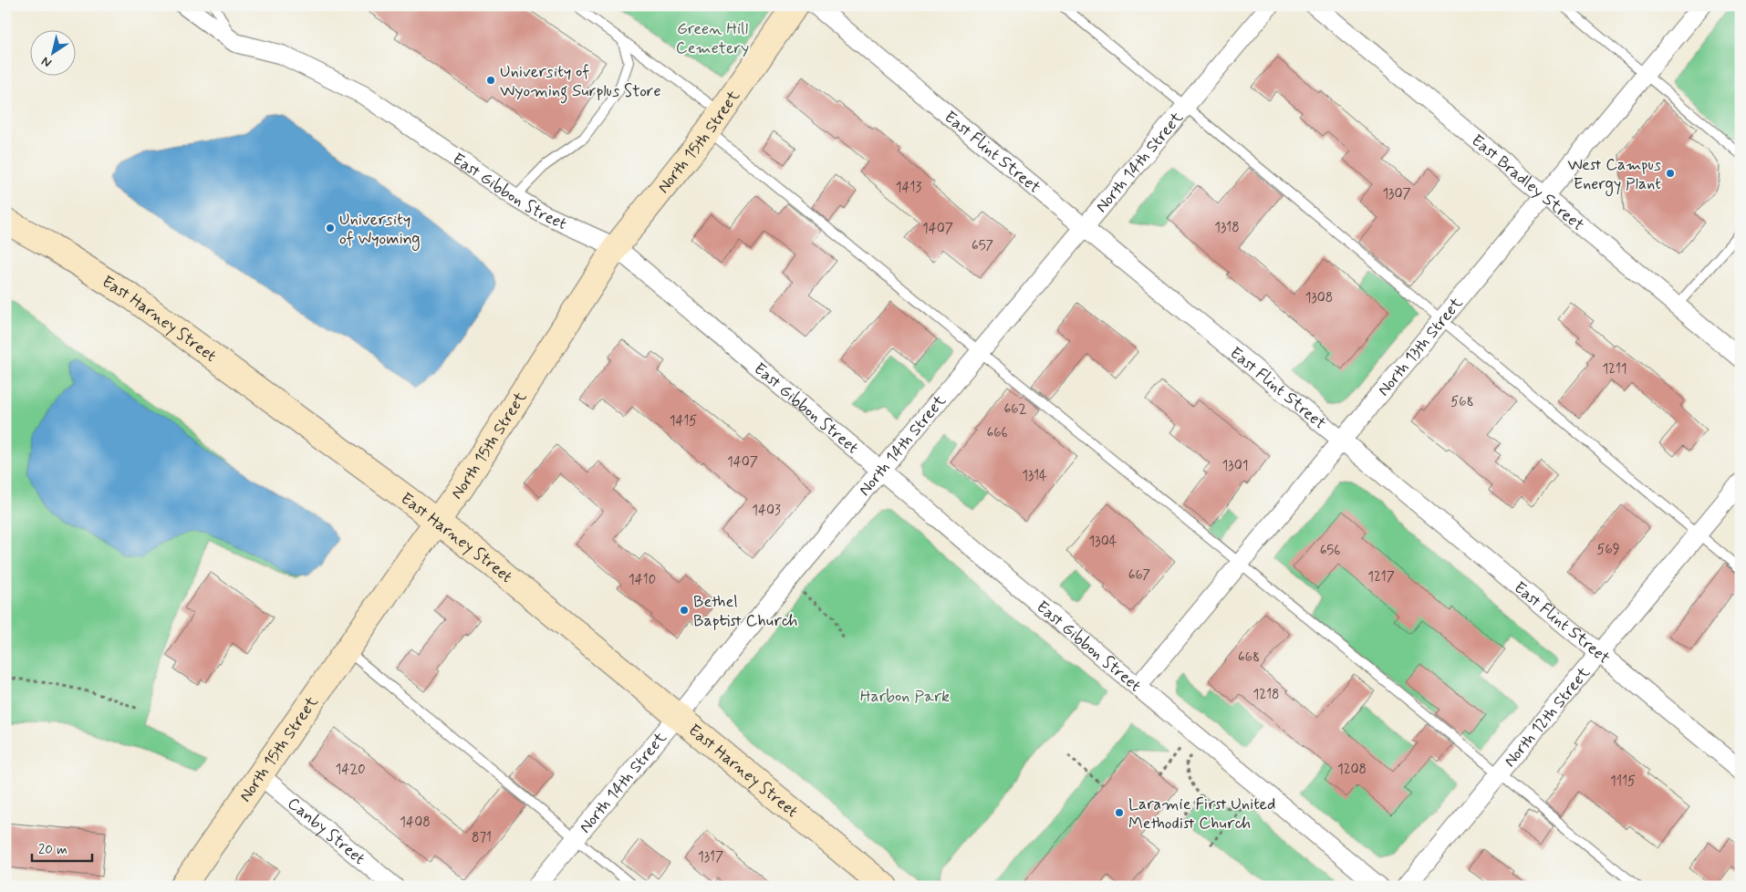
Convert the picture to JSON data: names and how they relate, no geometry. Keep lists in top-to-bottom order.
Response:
{
  "streets": {
    "main road": ["North 15th Street", "East Harney Street"],
    "street": [
      "East Flint Street",
      "North 14th Street",
      "East Bradley Street",
      "East Gibbon Street",
      "North 13th Street",
      "North 12th Street",
      "Canby Street"
    ]
  },
  "crossings": [
    ["North 15th Street", "East Gibbon Street"],
    ["North 15th Street", "East Harney Street"],
    ["North 15th Street", "Canby Street"],
    ["East Flint Street", "North 14th Street"],
    ["East Flint Street", "North 13th Street"],
    ["East Flint Street", "North 12th Street"],
    ["North 14th Street", "East Gibbon Street"],
    ["North 14th Street", "East Harney Street"],
    ["East Bradley Street", "North 13th Street"],
    ["East Gibbon Street", "North 13th Street"]
  ],
  "parks": ["Green Hill Cemetery", "Harbon Park"],
  "places": [
    "University of Wyoming Surplus Store",
    "West Campus Energy Plant",
    "University of Wyoming",
    "Bethel Baptist Church",
    "Laramie First United Methodist Church"
  ],
  "house_numbers": [
    "1413",
    "1307",
    "1318",
    "1407",
    "657",
    "1308",
    "1211",
    "568",
    "662",
    "1415",
    "666",
    "1407",
    "1301",
    "1314",
    "1403",
    "1304",
    "569",
    "656",
    "667",
    "1217",
    "1410",
    "668",
    "1218",
    "1420",
    "1208",
    "1115",
    "1408",
    "871",
    "1317"
  ],
  "scale_bar": "20 m",
  "north": "bottom left"
}
